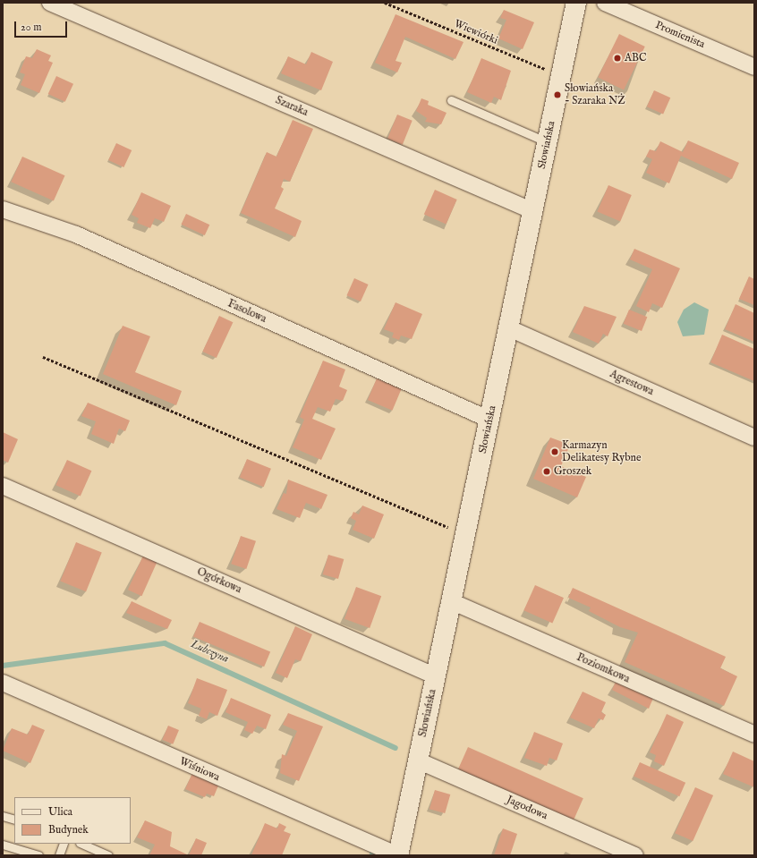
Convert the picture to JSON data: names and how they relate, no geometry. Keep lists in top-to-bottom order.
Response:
{
  "streets": {
    "street": [
      "Promienista",
      "Szaraka",
      "Słowiańska",
      "Fasolowa",
      "Agrestowa",
      "Ogórkowa",
      "Poziomkowa",
      "Wiśniowa",
      "Jagodowa"
    ],
    "path": ["Wiewiórki"]
  },
  "crossings": [
    ["Wiewiórki", "Słowiańska"],
    ["Szaraka", "Słowiańska"],
    ["Słowiańska", "Fasolowa"],
    ["Słowiańska", "Agrestowa"],
    ["Słowiańska", "Ogórkowa"],
    ["Słowiańska", "Poziomkowa"],
    ["Słowiańska", "Wiśniowa"],
    ["Słowiańska", "Jagodowa"]
  ],
  "water": ["Lubczyna"],
  "places": [
    "ABC",
    "Słowiańska - Szaraka NŻ",
    "Karmazyn Delikatesy Rybne",
    "Groszek"
  ],
  "legend": ["Ulica", "Budynek"],
  "scale_bar": "20 m"
}
